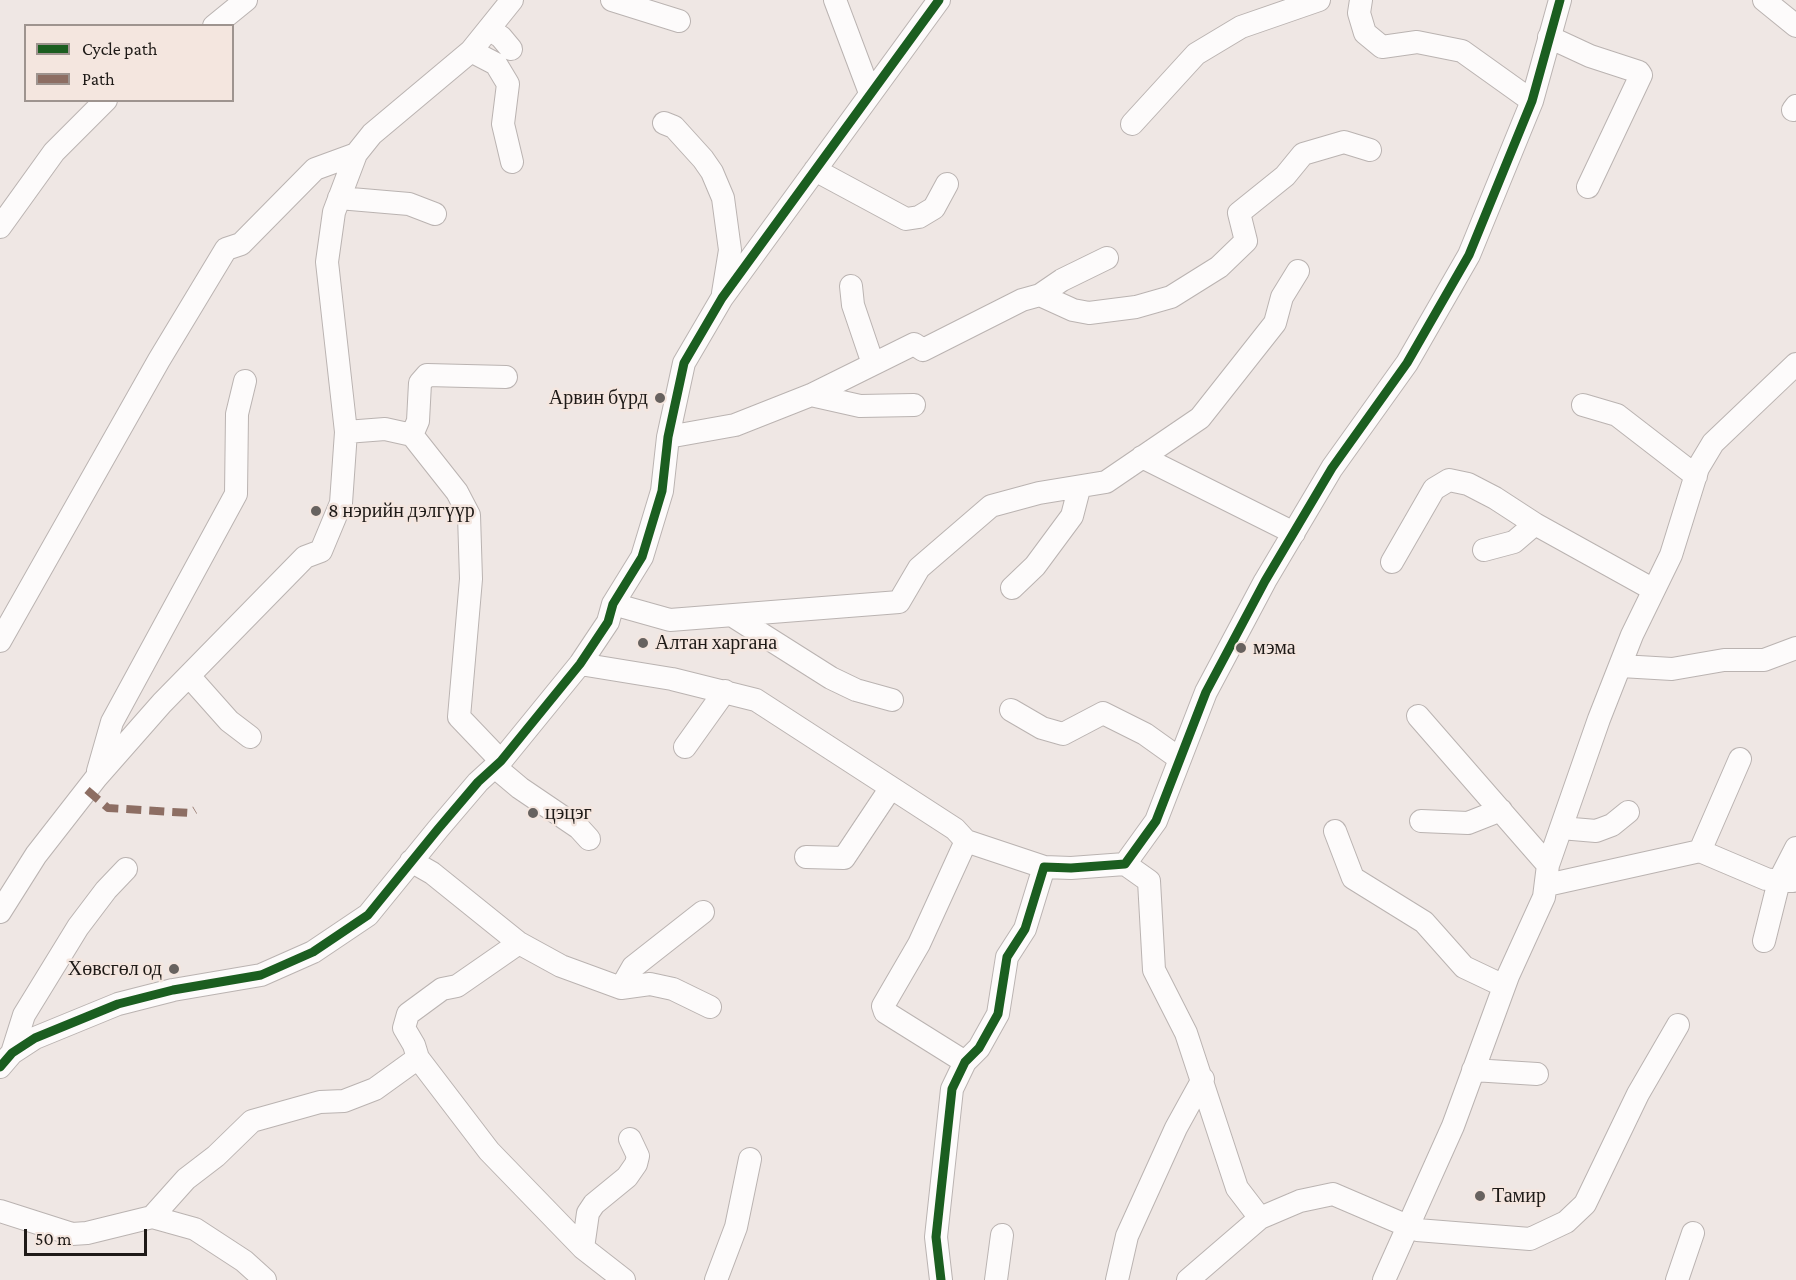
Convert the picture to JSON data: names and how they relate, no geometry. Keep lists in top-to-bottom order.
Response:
{
  "places": [
    "Арвин бүрд",
    "8 нэрийн дэлгүүр",
    "Алтан харгана",
    "мэма",
    "цэцэг",
    "Хөвсгөл од",
    "Тамир"
  ],
  "legend": ["Cycle path", "Path"],
  "scale_bar": "50 m"
}
